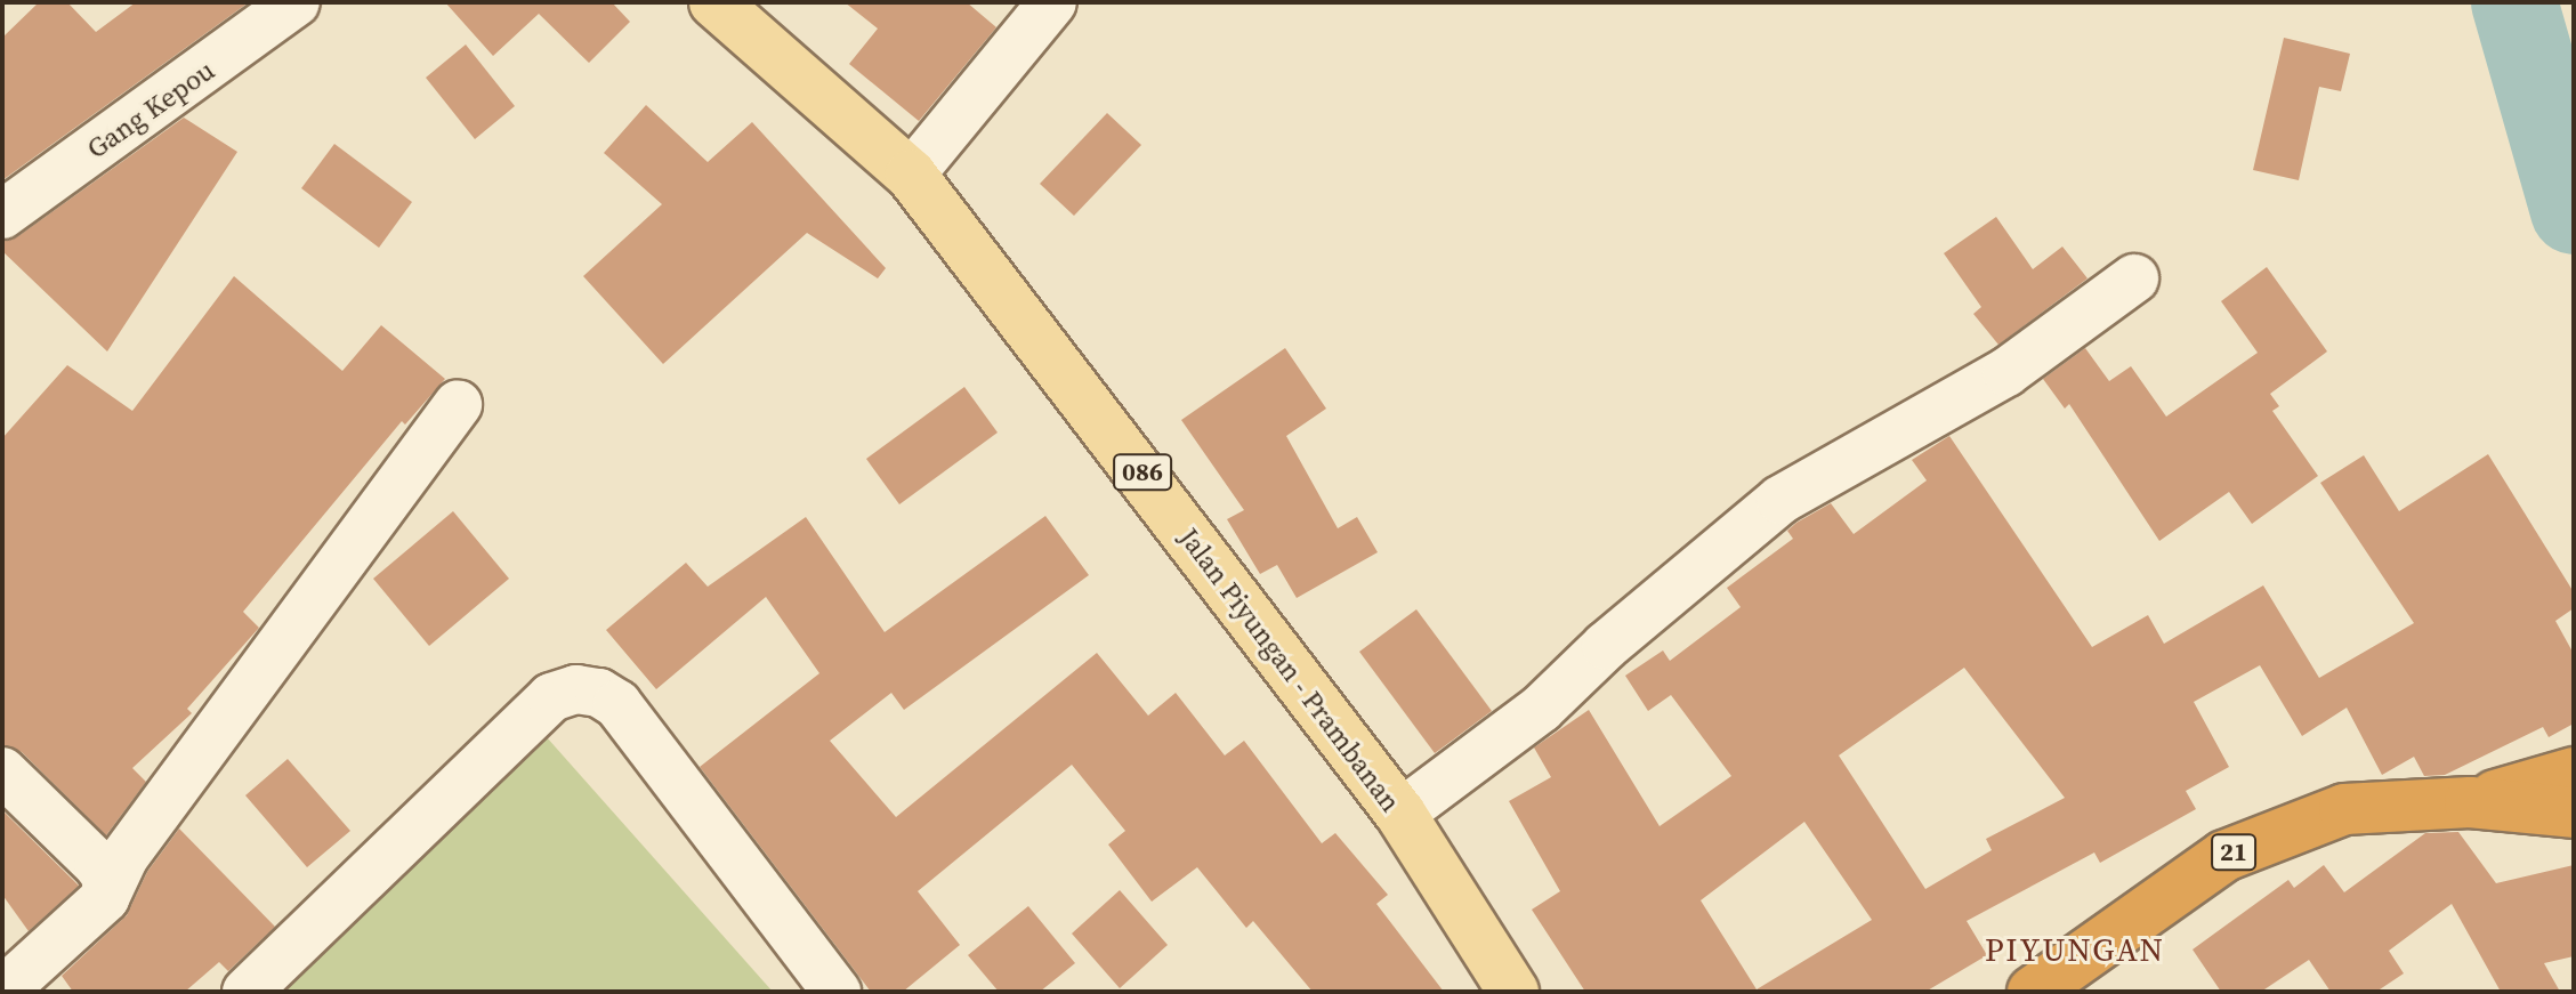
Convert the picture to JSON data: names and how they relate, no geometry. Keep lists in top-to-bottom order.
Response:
{
  "streets": {
    "highway": ["21"],
    "main road": ["086", "Jalan Piyungan - Prambanan"],
    "street": ["Gang Kepou"]
  },
  "districts": ["PIYUNGAN"]
}
